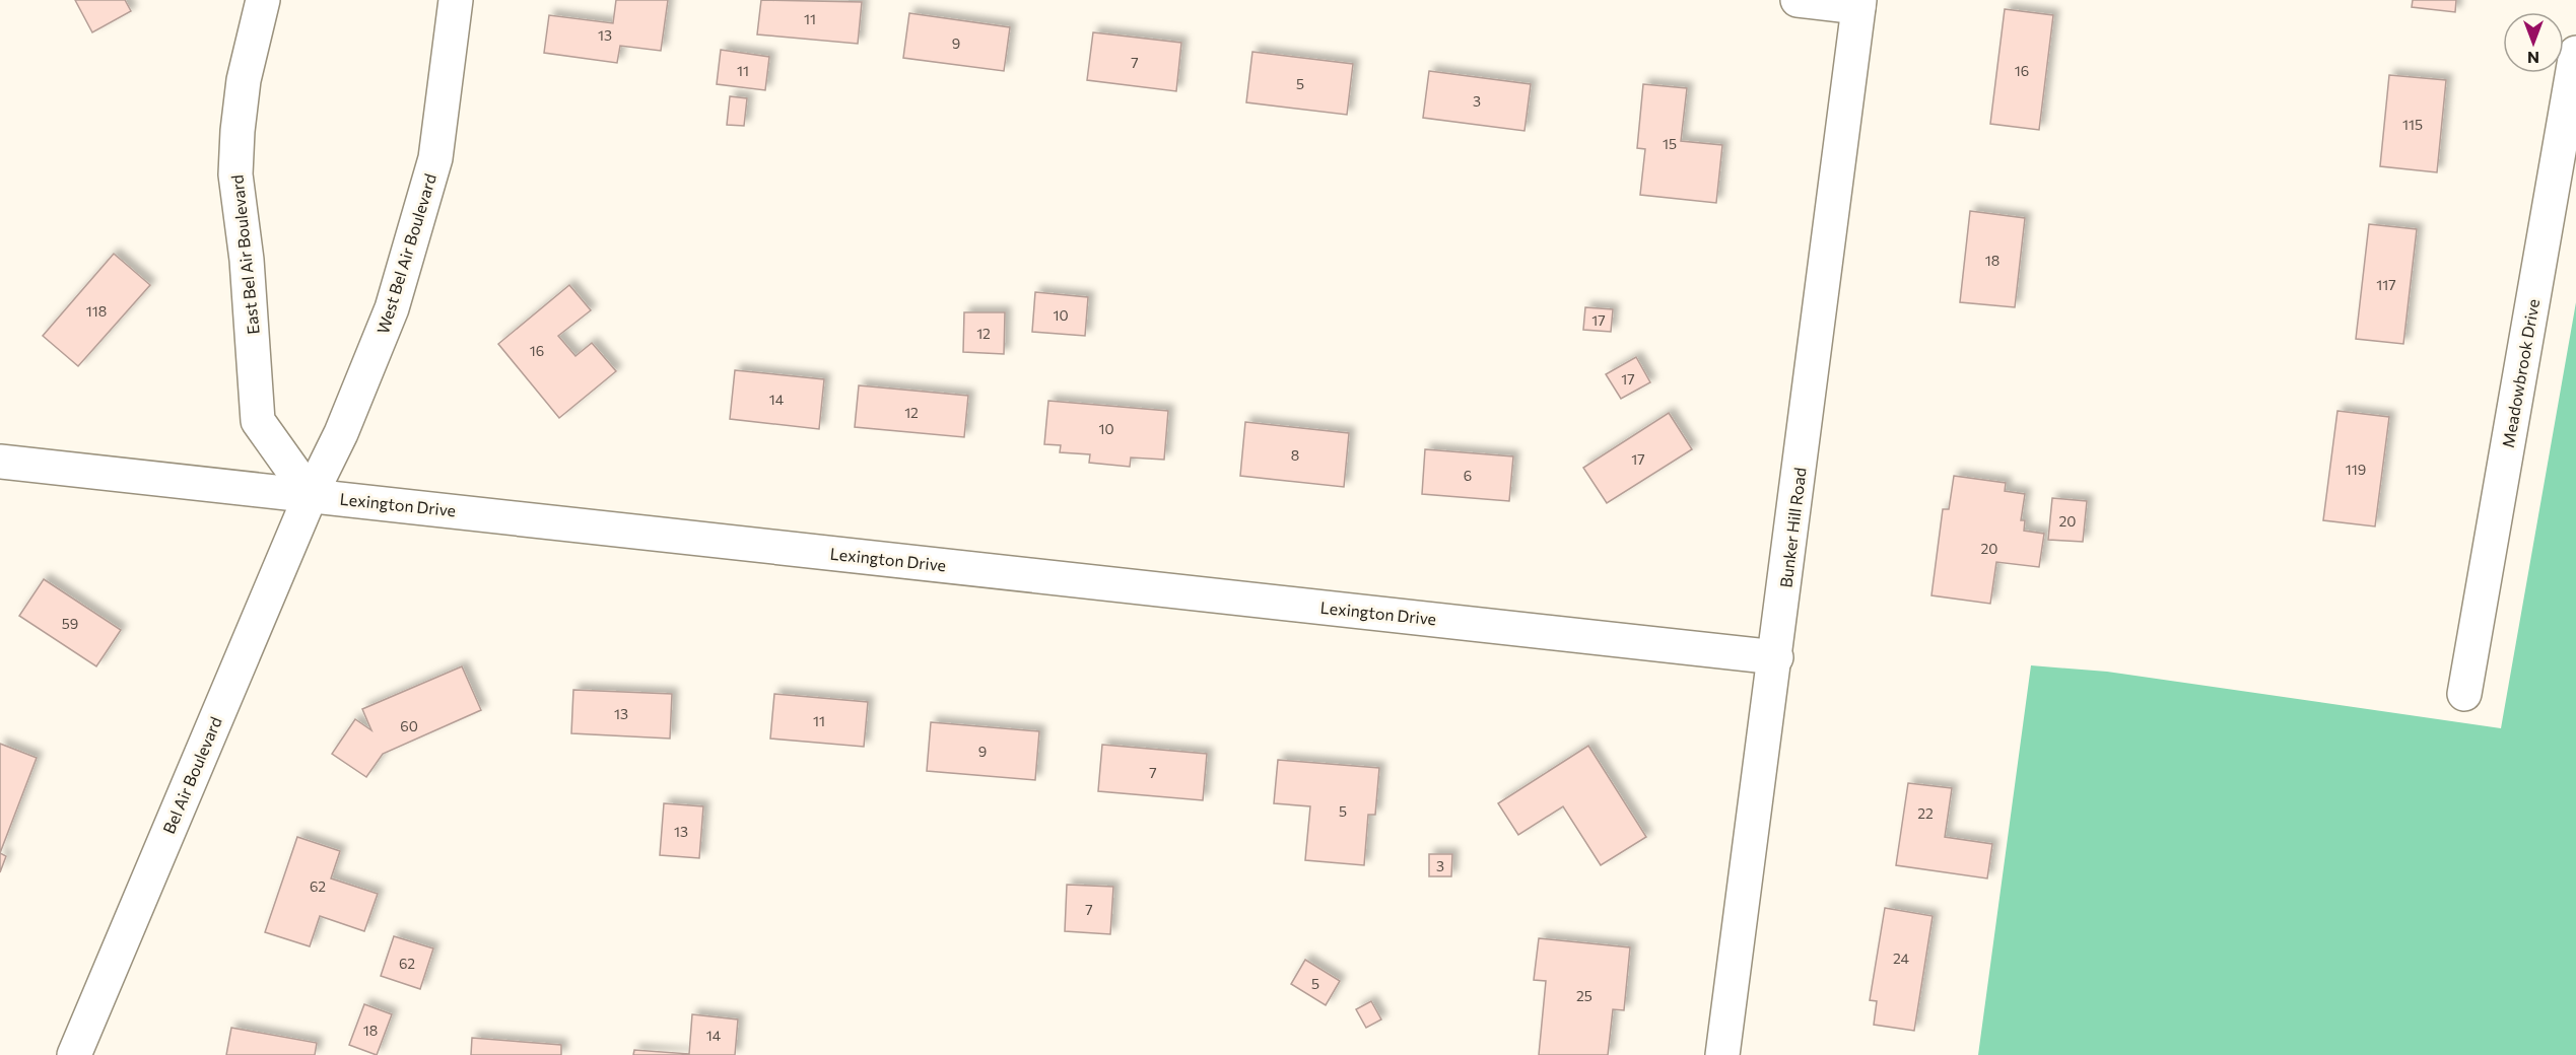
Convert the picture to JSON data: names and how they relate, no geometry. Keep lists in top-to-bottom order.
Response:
{
  "streets": {
    "street": [
      "West Bel Air Boulevard",
      "East Bel Air Boulevard",
      "Meadowbrook Drive",
      "Lexington Drive",
      "Bunker Hill Road",
      "Bel Air Boulevard"
    ]
  },
  "crossings": [
    ["West Bel Air Boulevard", "East Bel Air Boulevard"],
    ["West Bel Air Boulevard", "Lexington Drive"],
    ["West Bel Air Boulevard", "Bel Air Boulevard"],
    ["East Bel Air Boulevard", "Lexington Drive"],
    ["East Bel Air Boulevard", "Bel Air Boulevard"],
    ["Lexington Drive", "Bunker Hill Road"],
    ["Lexington Drive", "Bel Air Boulevard"]
  ],
  "house_numbers": [
    "11",
    "13",
    "9",
    "7",
    "11",
    "16",
    "5",
    "3",
    "115",
    "15",
    "18",
    "117",
    "118",
    "10",
    "17",
    "12",
    "16",
    "17",
    "14",
    "12",
    "10",
    "8",
    "17",
    "119",
    "6",
    "20",
    "20",
    "59",
    "13",
    "11",
    "60",
    "9",
    "7",
    "5",
    "22",
    "13",
    "3",
    "62",
    "7",
    "24",
    "62",
    "5",
    "25",
    "18",
    "14"
  ],
  "north": "bottom"
}
